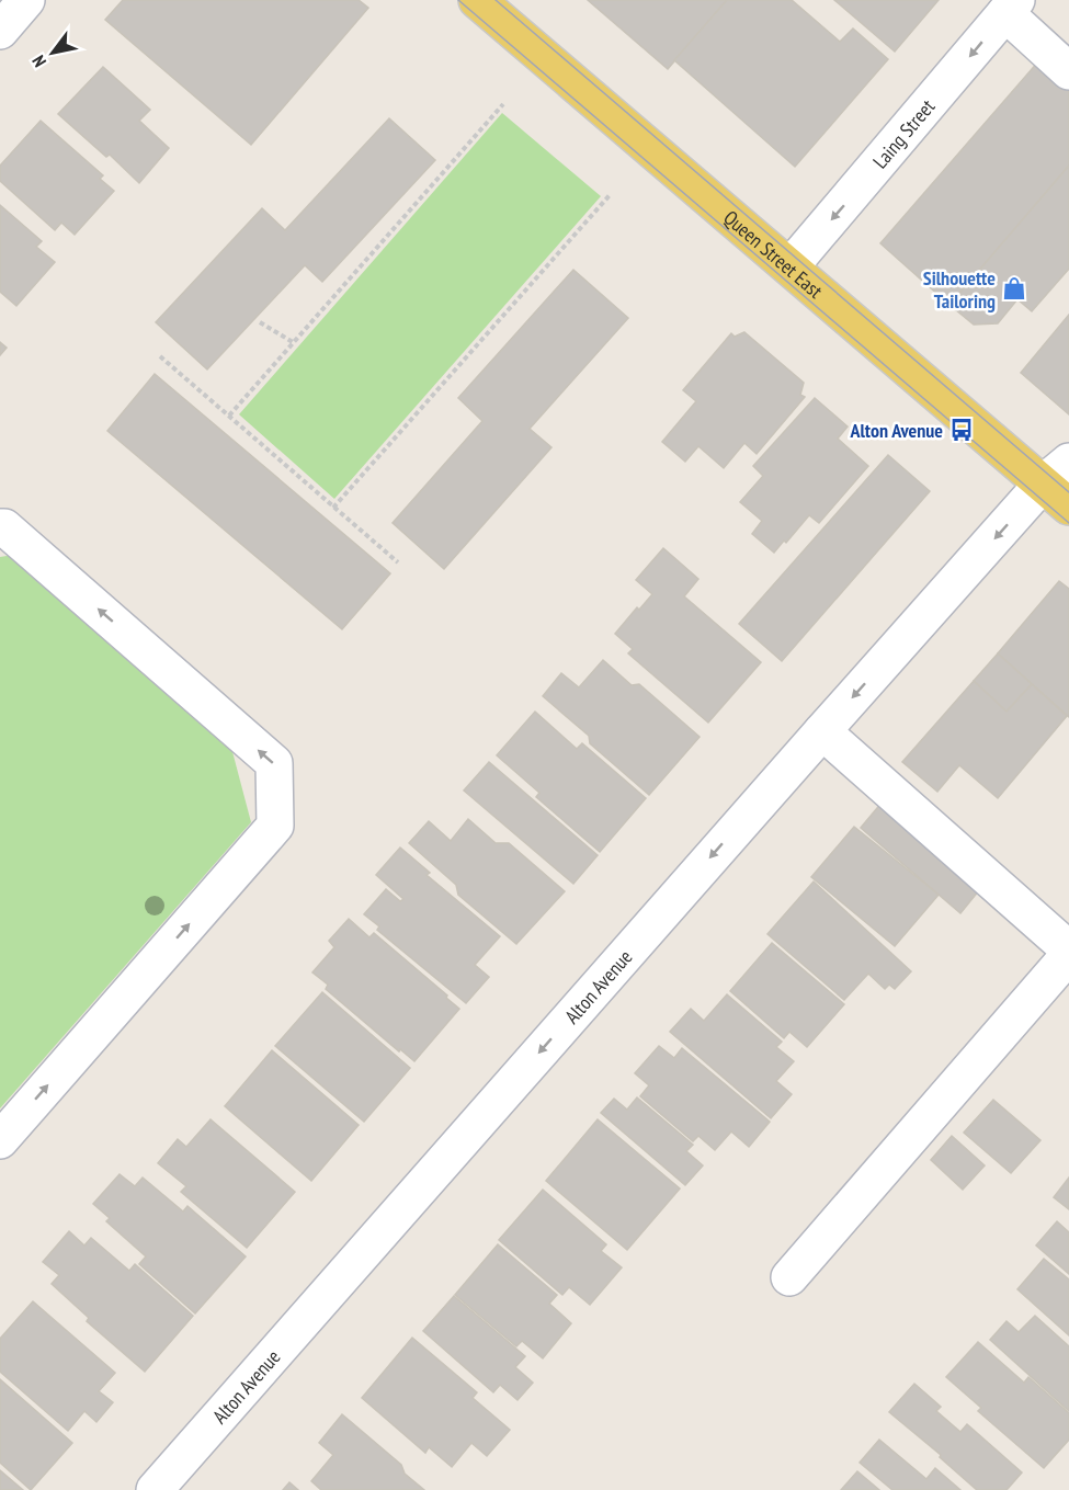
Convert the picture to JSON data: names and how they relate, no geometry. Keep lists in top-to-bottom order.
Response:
{
  "streets": {
    "main road": ["Queen Street East"],
    "street": ["Laing Street", "Alton Avenue"]
  },
  "crossings": [
    ["Laing Street", "Queen Street East"],
    ["Queen Street East", "Alton Avenue"]
  ],
  "one_way": ["Laing Street", "Alton Avenue"],
  "places": {
    "shop": ["Silhouette Tailoring"],
    "bus stop": ["Alton Avenue"]
  },
  "north": "bottom left"
}
